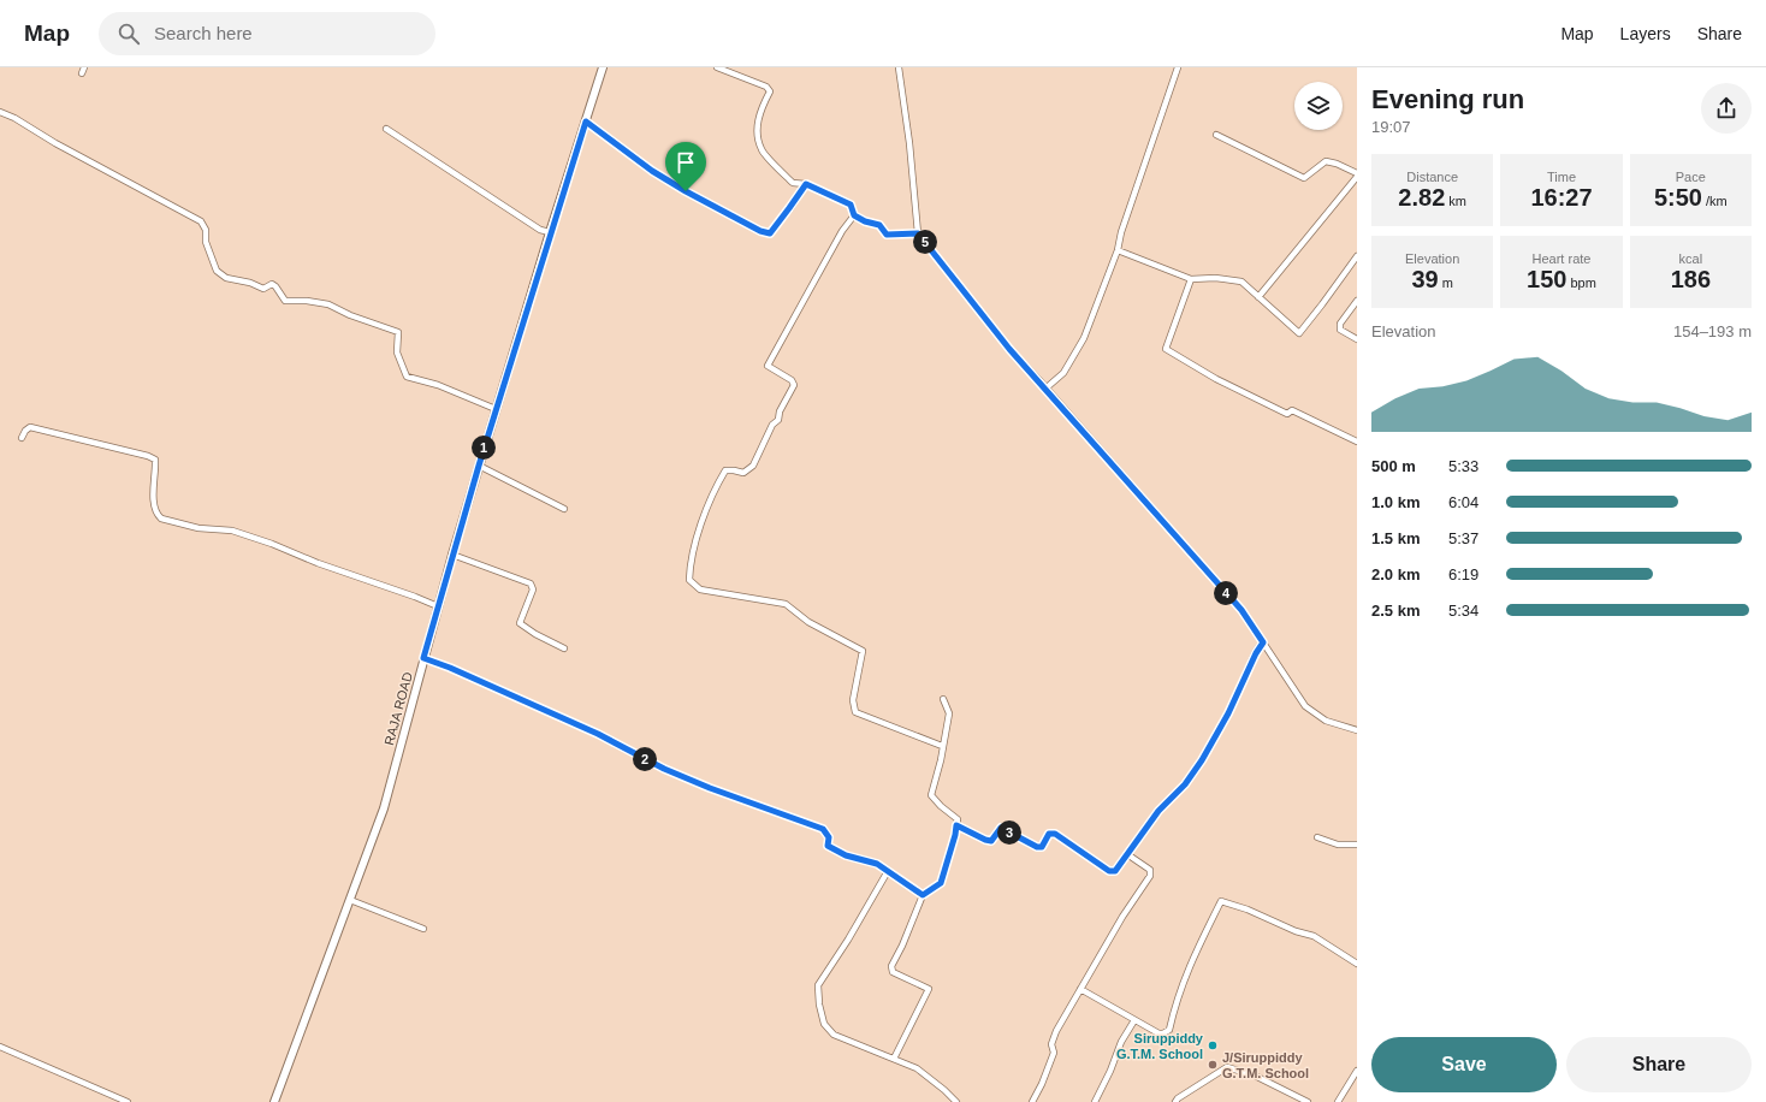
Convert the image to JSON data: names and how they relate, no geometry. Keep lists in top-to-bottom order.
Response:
{
  "streets": {
    "street": ["RAJA ROAD"]
  },
  "places": ["Siruppiddy G.T.M. School", "J/Siruppiddy G.T.M. School"],
  "page": {
    "header": "Map",
    "search": "Search here",
    "nav": ["Map", "Layers", "Share"],
    "heading": ["Evening run", "19:07"],
    "stats": [
      ["Distance", "2.82 km"],
      ["Time", "16:27"],
      ["Pace", "5:50 /km"],
      ["Elevation", "39 m"],
      ["Heart rate", "150 bpm"],
      ["kcal", "186"]
    ],
    "pins": [
      "5",
      "1",
      "4",
      "2",
      "3"
    ],
    "chart": ["Elevation", "154–193 m"],
    "list": [
      {
        "name": "500 m",
        "note": "5:33"
      },
      {
        "name": "1.0 km",
        "note": "6:04"
      },
      {
        "name": "1.5 km",
        "note": "5:37"
      },
      {
        "name": "2.0 km",
        "note": "6:19"
      },
      {
        "name": "2.5 km",
        "note": "5:34"
      }
    ],
    "buttons": ["Save", "Share"]
  }
}
